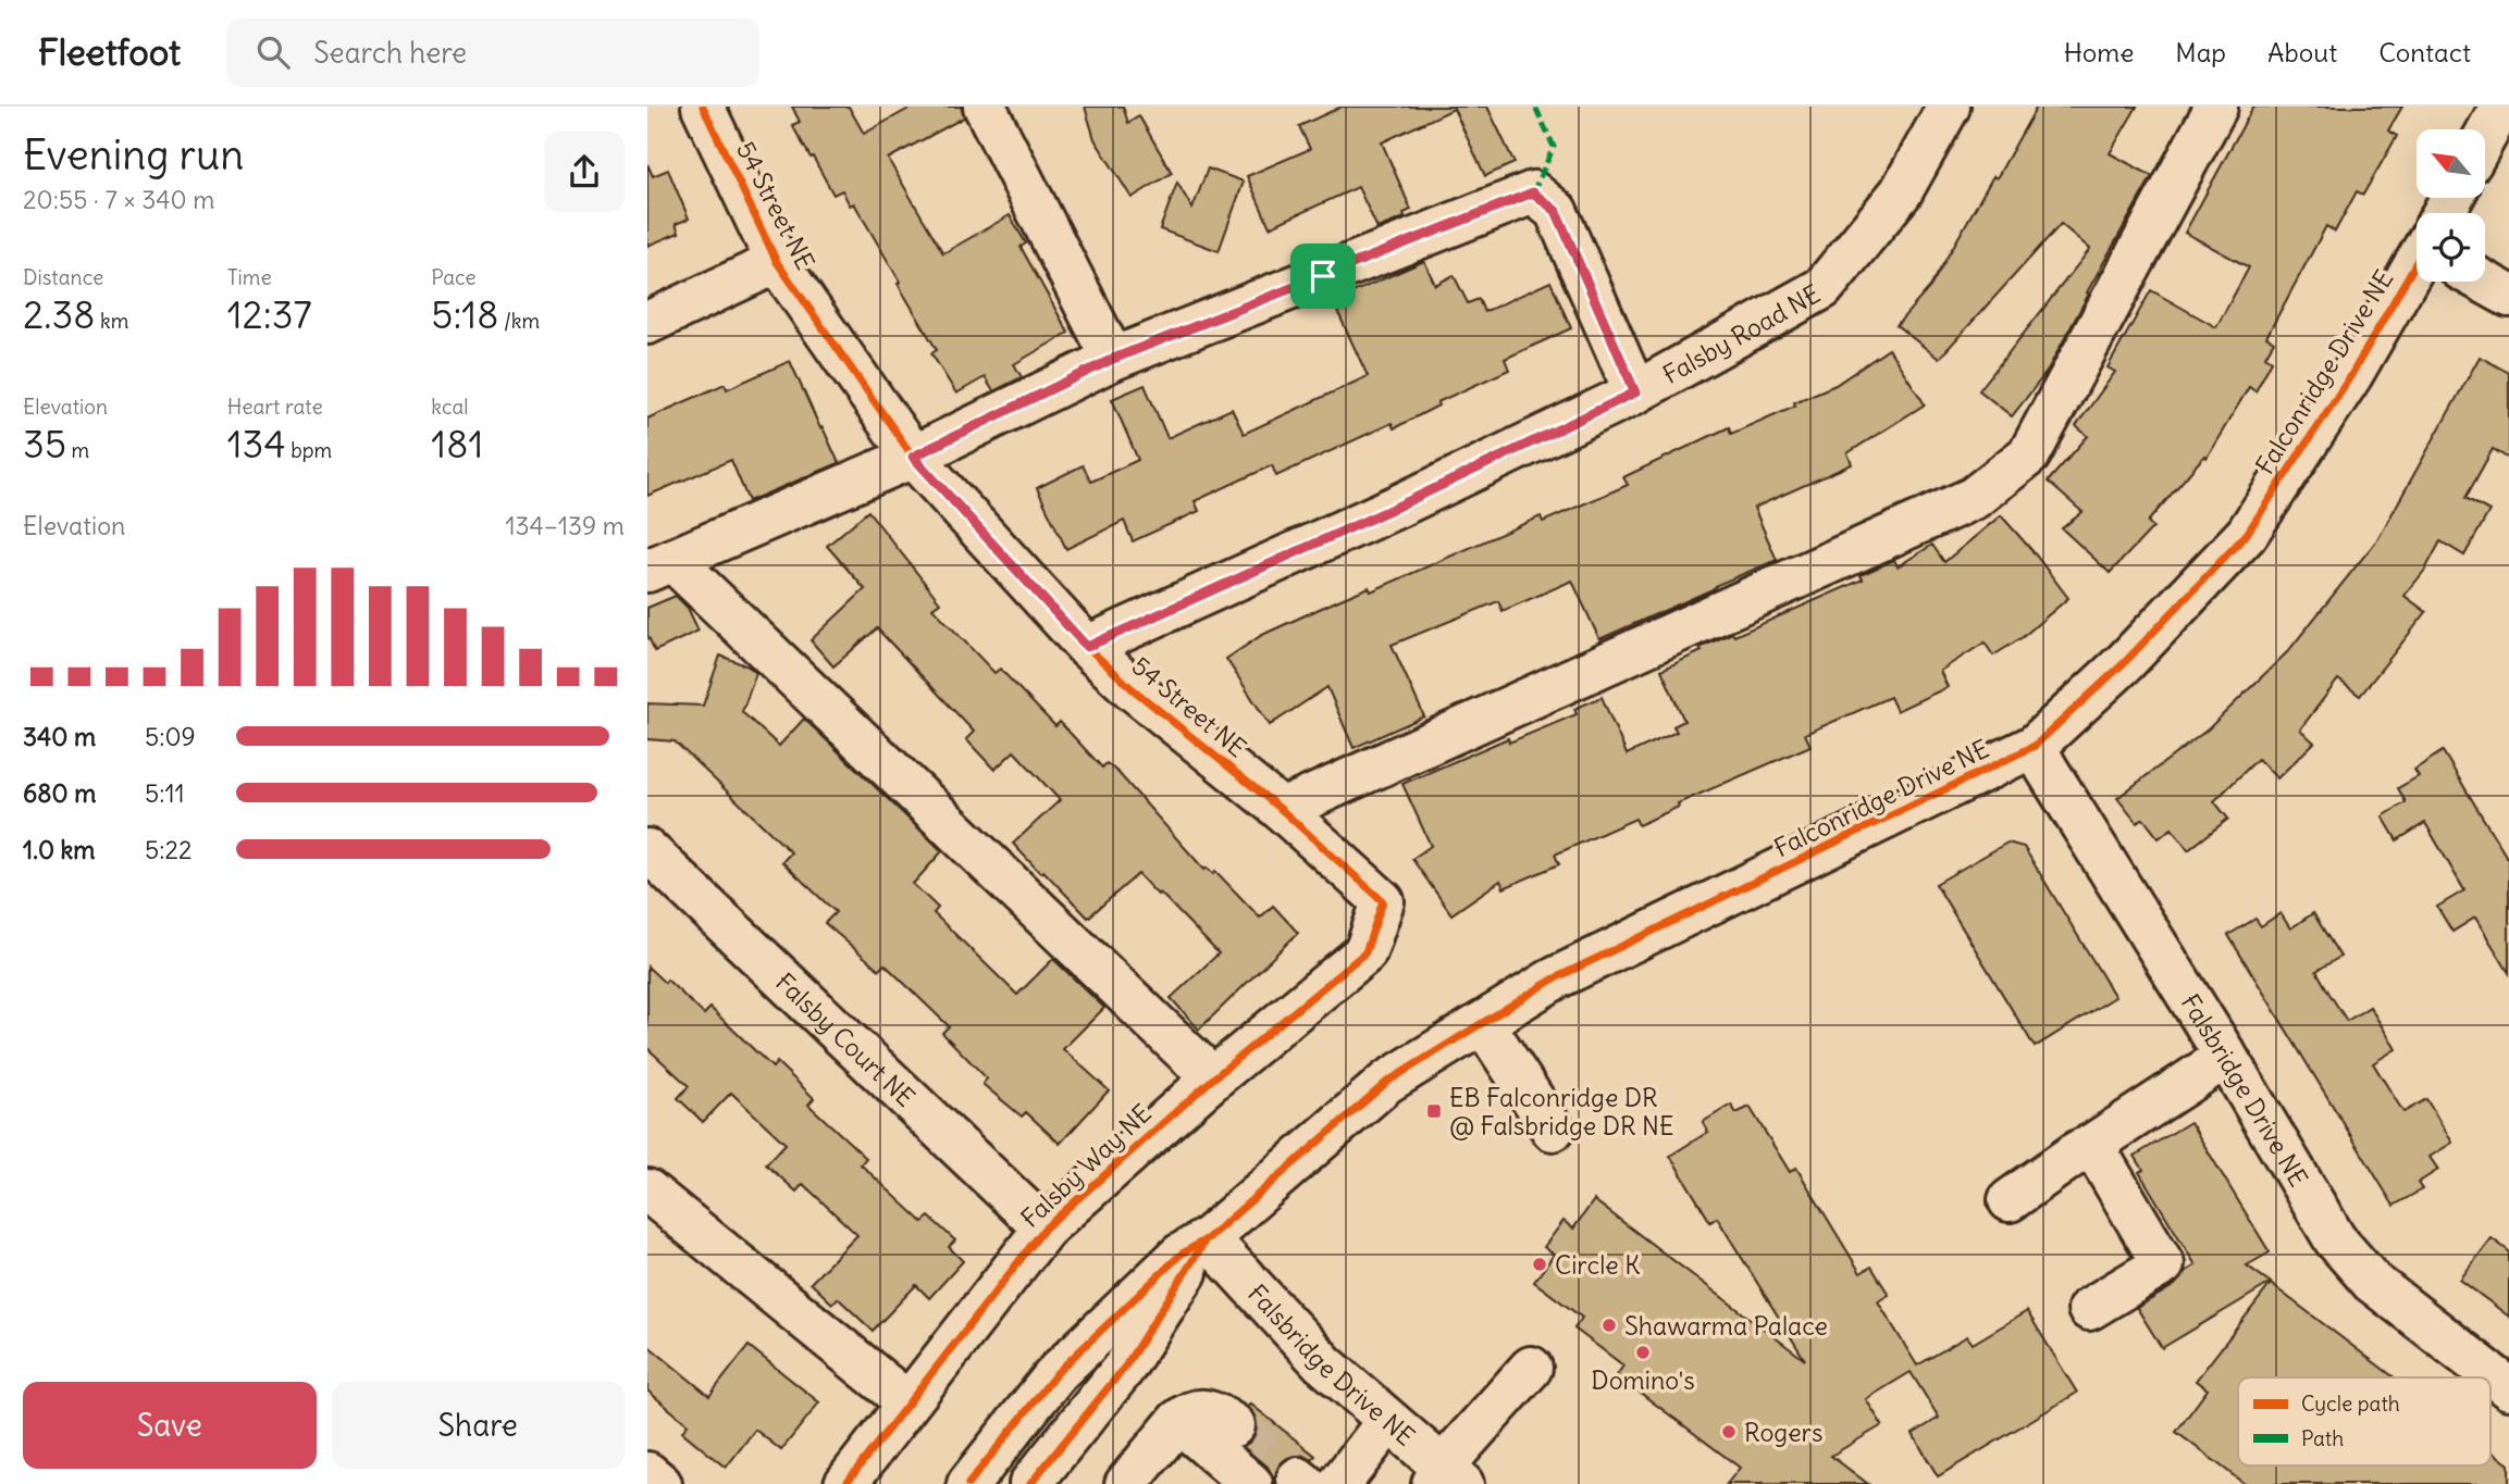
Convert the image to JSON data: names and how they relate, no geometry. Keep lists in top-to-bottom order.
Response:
{
  "streets": {
    "street": [
      "54 Street NE",
      "Falsby Road NE",
      "Falconridge Drive NE",
      "Falsby Court NE",
      "Falsbridge Drive NE",
      "Falsby Way NE"
    ]
  },
  "crossings": [
    ["54 Street NE", "Falsby Road NE"],
    ["54 Street NE", "Falsby Way NE"],
    ["Falconridge Drive NE", "Falsbridge Drive NE"],
    ["Falsby Court NE", "Falsby Way NE"]
  ],
  "places": {
    "transit": ["EB Falconridge DR @ Falsbridge DR NE"],
    "other": [
      "Circle K",
      "Shawarma Palace",
      "Domino's",
      "Rogers"
    ]
  },
  "legend": ["Cycle path", "Path"],
  "north": "top left",
  "page": {
    "header": "Fleetfoot",
    "search": "Search here",
    "nav": [
      "Home",
      "Map",
      "About",
      "Contact"
    ],
    "heading": ["Evening run", "20:55 · 7 × 340 m"],
    "stats": [
      ["Distance", "2.38 km"],
      ["Time", "12:37"],
      ["Pace", "5:18 /km"],
      ["Elevation", "35 m"],
      ["Heart rate", "134 bpm"],
      ["kcal", "181"]
    ],
    "chart": ["Elevation", "134–139 m"],
    "list": [
      {
        "name": "340 m",
        "note": "5:09"
      },
      {
        "name": "680 m",
        "note": "5:11"
      },
      {
        "name": "1.0 km",
        "note": "5:22"
      }
    ],
    "buttons": ["Save", "Share"]
  }
}
